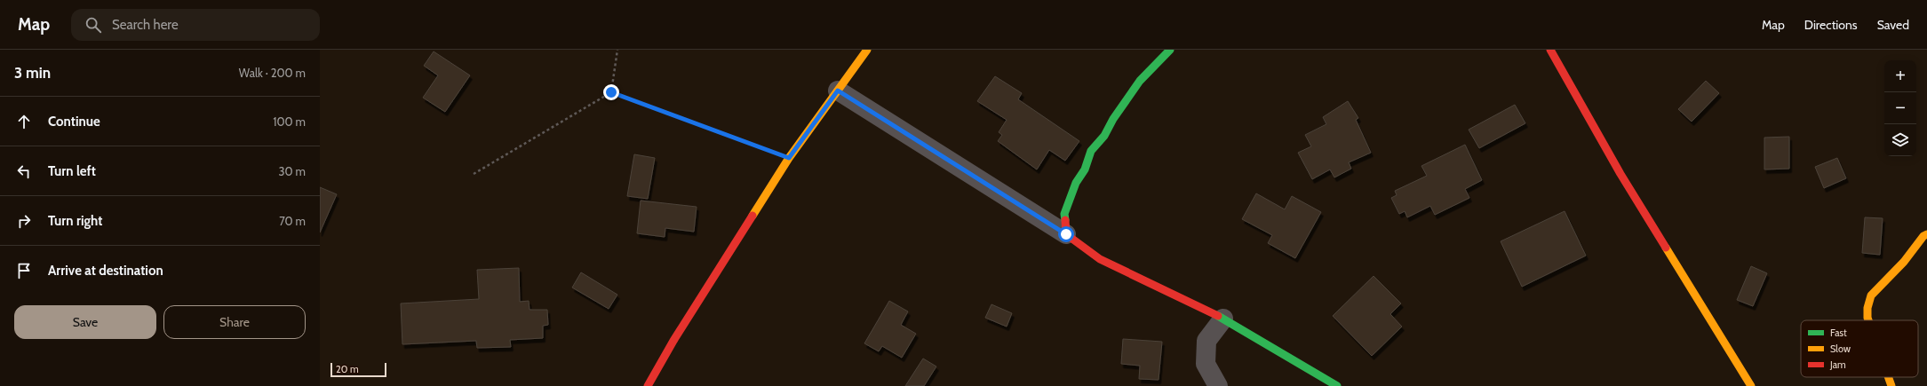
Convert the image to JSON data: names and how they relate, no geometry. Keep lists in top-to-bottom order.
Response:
{
  "legend": ["Fast", "Slow", "Jam"],
  "scale_bar": "20 m",
  "page": {
    "header": "Map",
    "search": "Search here",
    "nav": ["Map", "Directions", "Saved"],
    "heading": ["3 min", "Walk · 200 m"],
    "map_buttons": ["+", "−"],
    "list": [
      ["Continue", "100 m"],
      ["Turn left", "30 m"],
      ["Turn right", "70 m"],
      "Arrive at destination"
    ],
    "buttons": ["Save", "Share"],
    "scale": "20 m"
  }
}
